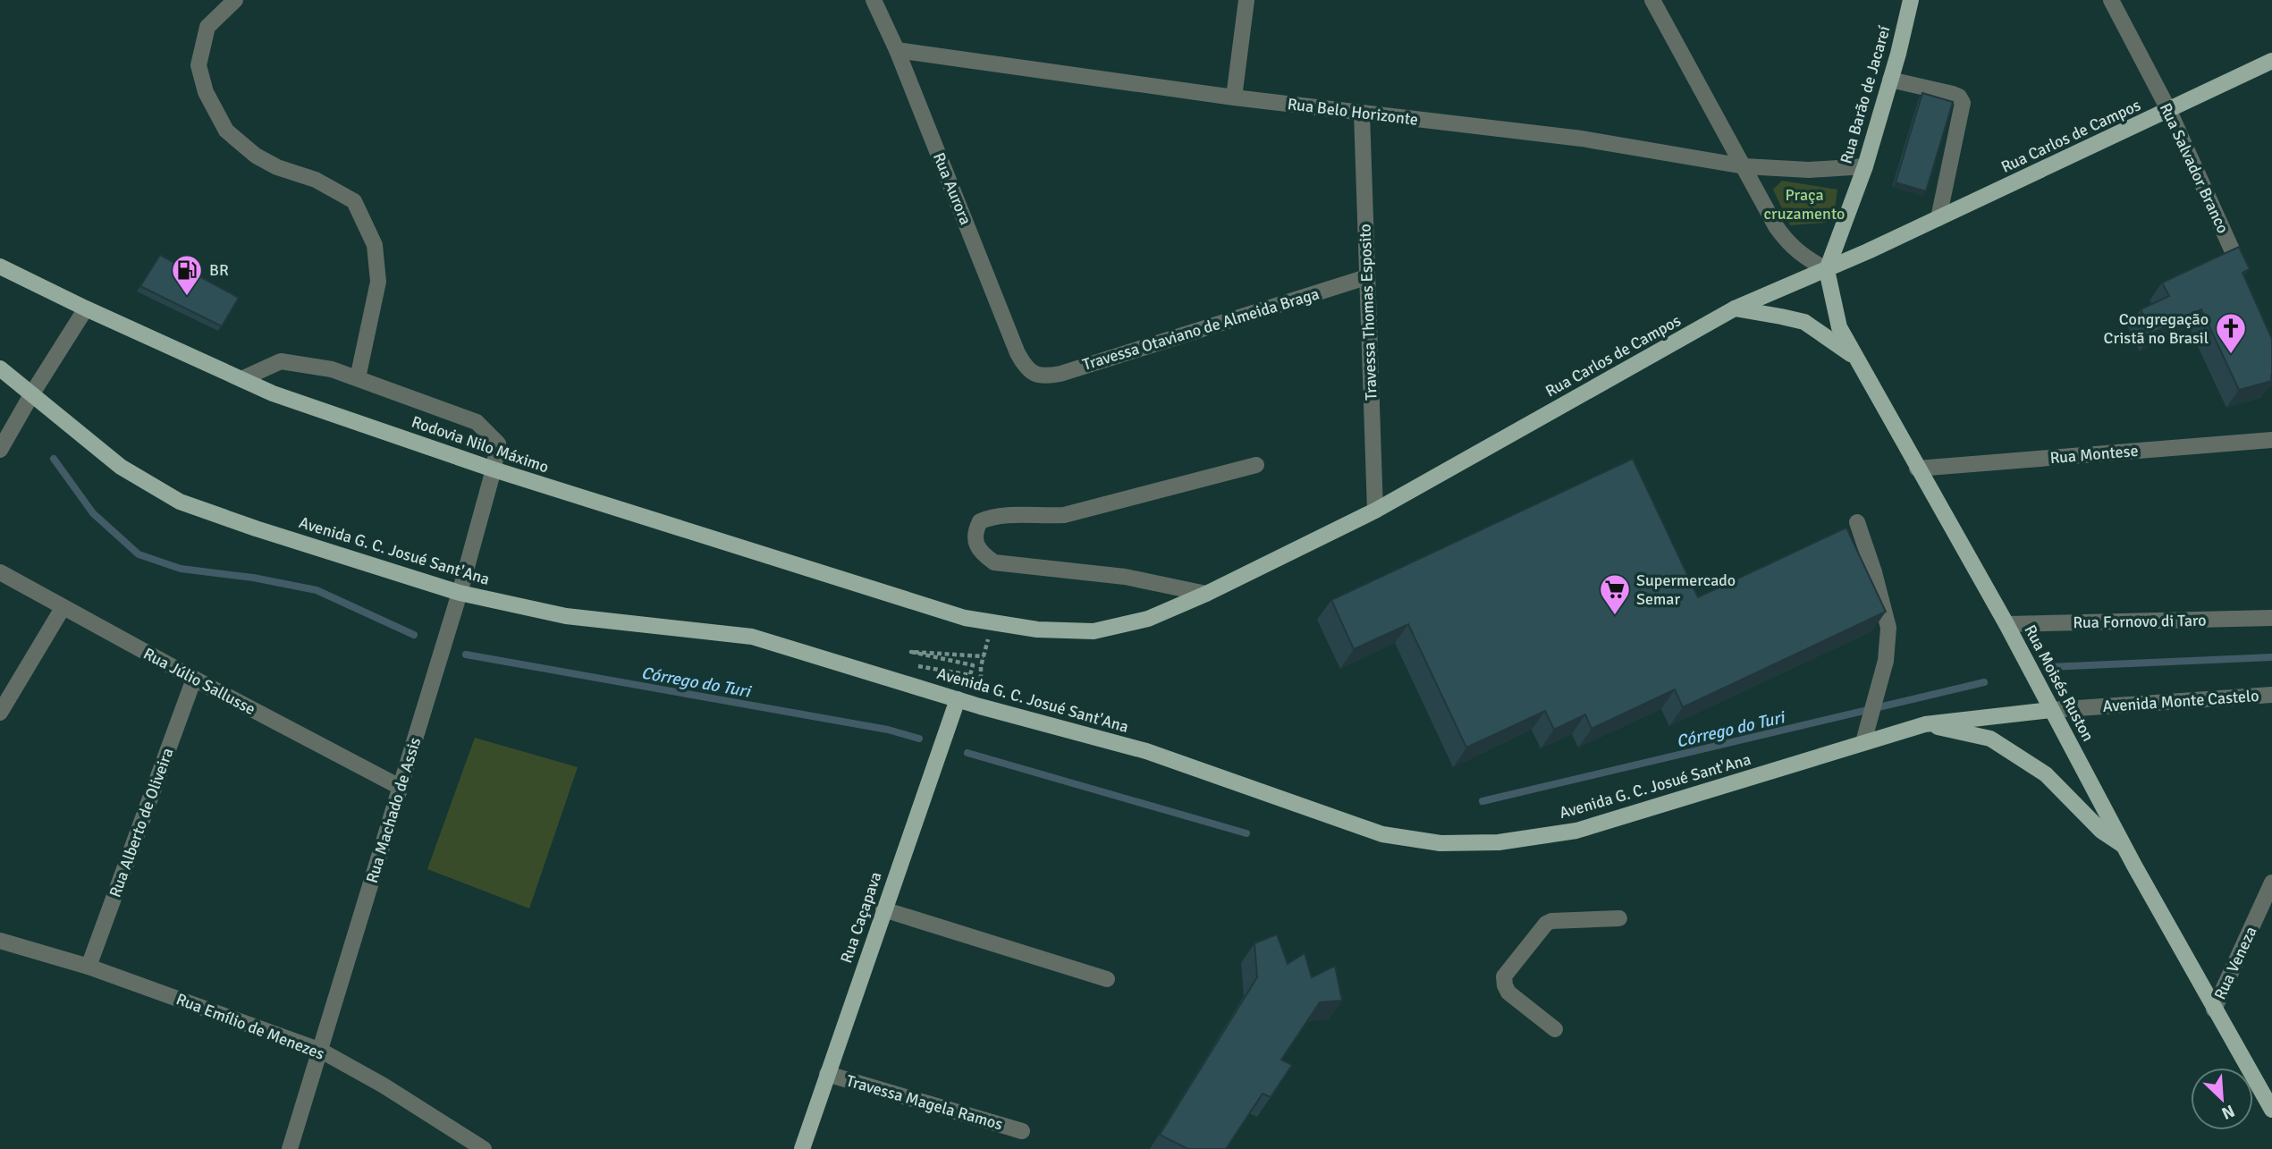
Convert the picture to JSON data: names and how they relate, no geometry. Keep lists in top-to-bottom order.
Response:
{
  "streets": {
    "main road": [
      "Rua Barão de Jacareí",
      "Rua Carlos de Campos",
      "Rodovia Nilo Máximo",
      "Avenida G. C. Josué Sant'Ana",
      "Rua Moisés Ruston",
      "Rua Caçapava"
    ],
    "street": [
      "Rua Belo Horizonte",
      "Rua Salvador Branco",
      "Rua Aurora",
      "Travessa Thomas Esposito",
      "Travessa Otaviano de Almeida Braga",
      "Rua Montese",
      "Rua Fornovo di Taro",
      "Rua Júlio Sallusse",
      "Avenida Monte Castelo",
      "Rua Machado de Assis",
      "Rua Alberto de Oliveira",
      "Rua Veneza",
      "Rua Emílio de Menezes",
      "Travessa Magela Ramos"
    ]
  },
  "crossings": [
    ["Rua Barão de Jacareí", "Rua Belo Horizonte"],
    ["Rua Barão de Jacareí", "Rua Carlos de Campos"],
    ["Rua Barão de Jacareí", "Rua Moisés Ruston"],
    ["Rua Belo Horizonte", "Rua Aurora"],
    ["Rua Belo Horizonte", "Travessa Thomas Esposito"],
    ["Rua Carlos de Campos", "Rua Salvador Branco"],
    ["Rua Carlos de Campos", "Travessa Thomas Esposito"],
    ["Rua Carlos de Campos", "Rodovia Nilo Máximo"],
    ["Rua Carlos de Campos", "Rua Moisés Ruston"],
    ["Rua Aurora", "Travessa Otaviano de Almeida Braga"],
    ["Travessa Thomas Esposito", "Travessa Otaviano de Almeida Braga"],
    ["Rodovia Nilo Máximo", "Rua Machado de Assis"],
    ["Rua Montese", "Rua Moisés Ruston"],
    ["Avenida G. C. Josué Sant'Ana", "Rua Moisés Ruston"],
    ["Avenida G. C. Josué Sant'Ana", "Avenida Monte Castelo"],
    ["Avenida G. C. Josué Sant'Ana", "Rua Machado de Assis"],
    ["Avenida G. C. Josué Sant'Ana", "Rua Caçapava"],
    ["Rua Fornovo di Taro", "Rua Moisés Ruston"],
    ["Rua Júlio Sallusse", "Rua Machado de Assis"],
    ["Rua Júlio Sallusse", "Rua Alberto de Oliveira"],
    ["Rua Moisés Ruston", "Avenida Monte Castelo"],
    ["Rua Moisés Ruston", "Rua Veneza"],
    ["Rua Machado de Assis", "Rua Emílio de Menezes"],
    ["Rua Alberto de Oliveira", "Rua Emílio de Menezes"],
    ["Rua Caçapava", "Travessa Magela Ramos"]
  ],
  "water": ["Córrego do Turi"],
  "parks": ["Praça cruzamento"],
  "places": {
    "fuel station": ["BR"],
    "church": ["Congregação Cristã no Brasil"],
    "supermarket": ["Supermercado Semar"]
  },
  "north": "bottom right"
}
